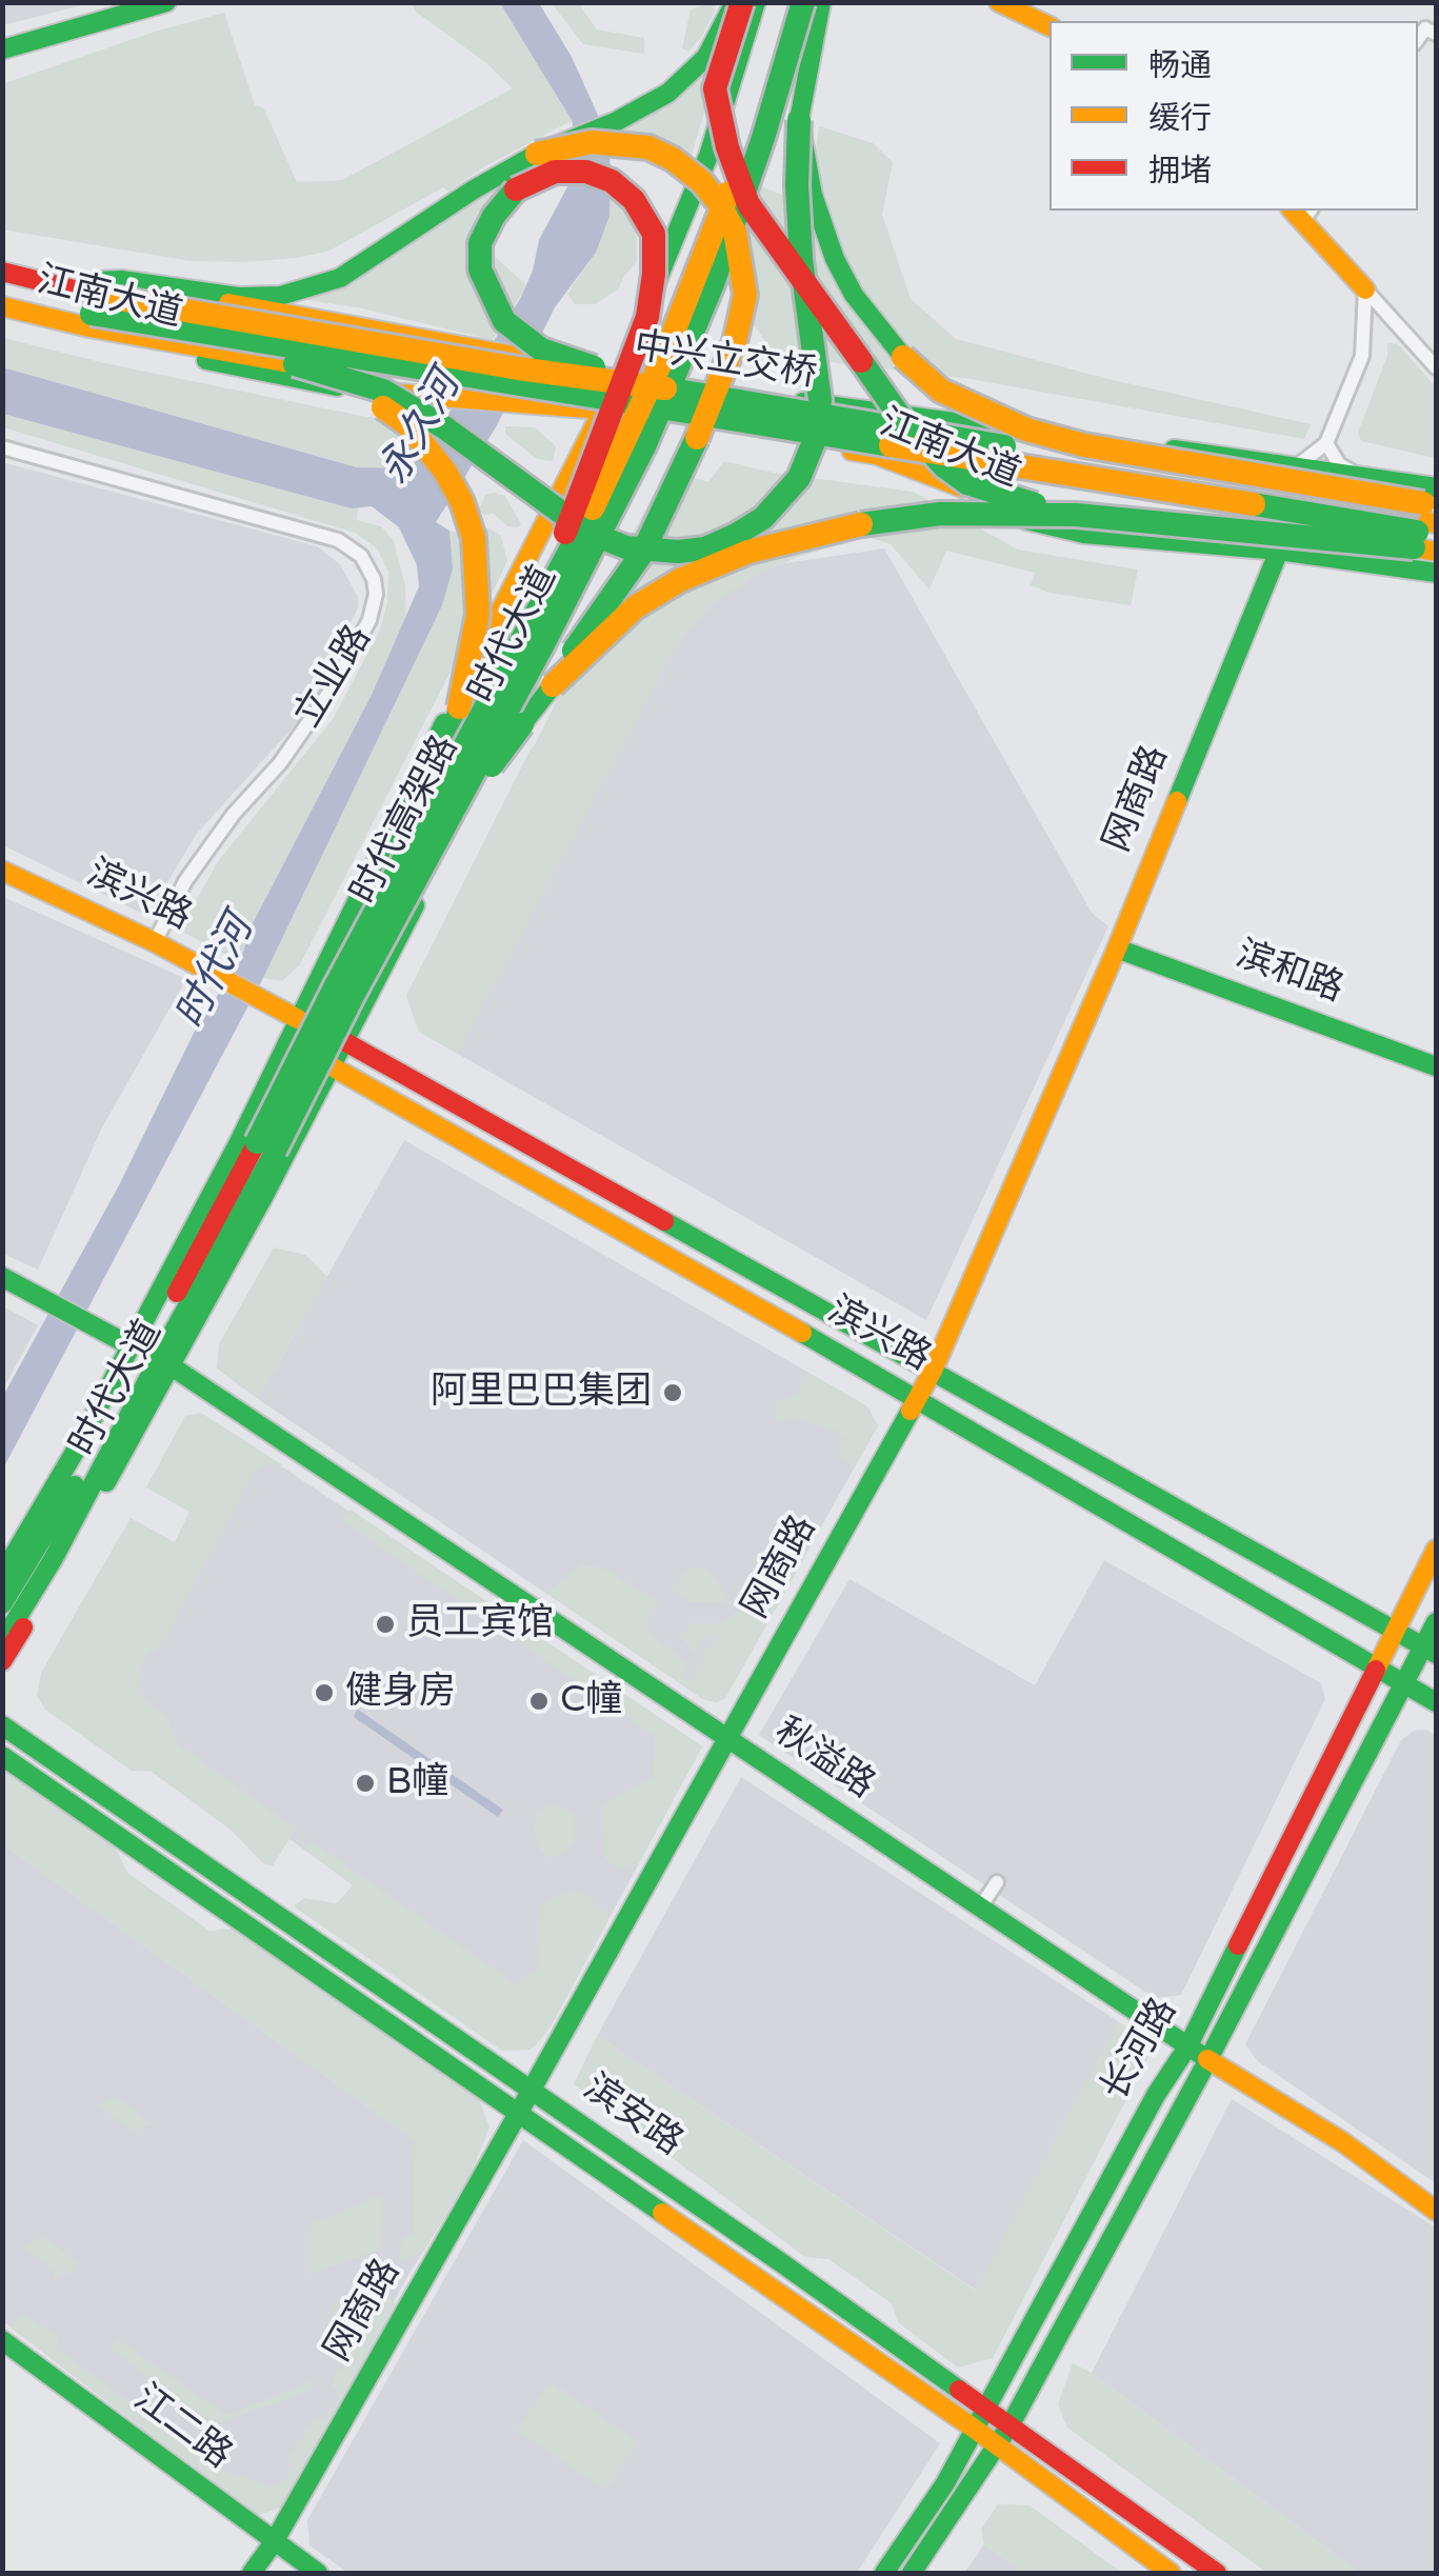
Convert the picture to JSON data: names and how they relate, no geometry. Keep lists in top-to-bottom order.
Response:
{
  "streets": {
    "main road": [
      "江南大道",
      "中兴立交桥",
      "时代大道",
      "网商路",
      "时代高架路",
      "滨兴路",
      "滨和路",
      "秋溢路",
      "长河路",
      "滨安路",
      "江二路"
    ],
    "street": ["立业路"]
  },
  "crossings": [
    ["江南大道", "中兴立交桥"],
    ["江南大道", "时代大道"],
    ["江南大道", "网商路"],
    ["中兴立交桥", "时代大道"],
    ["时代大道", "滨兴路"],
    ["时代大道", "秋溢路"],
    ["立业路", "滨兴路"],
    ["网商路", "滨兴路"],
    ["网商路", "滨和路"],
    ["网商路", "秋溢路"],
    ["网商路", "滨安路"],
    ["网商路", "江二路"],
    ["滨兴路", "长河路"],
    ["秋溢路", "长河路"],
    ["长河路", "滨安路"]
  ],
  "water": ["永久河", "时代河"],
  "places": [
    "阿里巴巴集团",
    "员工宾馆",
    "健身房",
    "C幢",
    "B幢"
  ],
  "legend": ["畅通", "缓行", "拥堵"]
}
